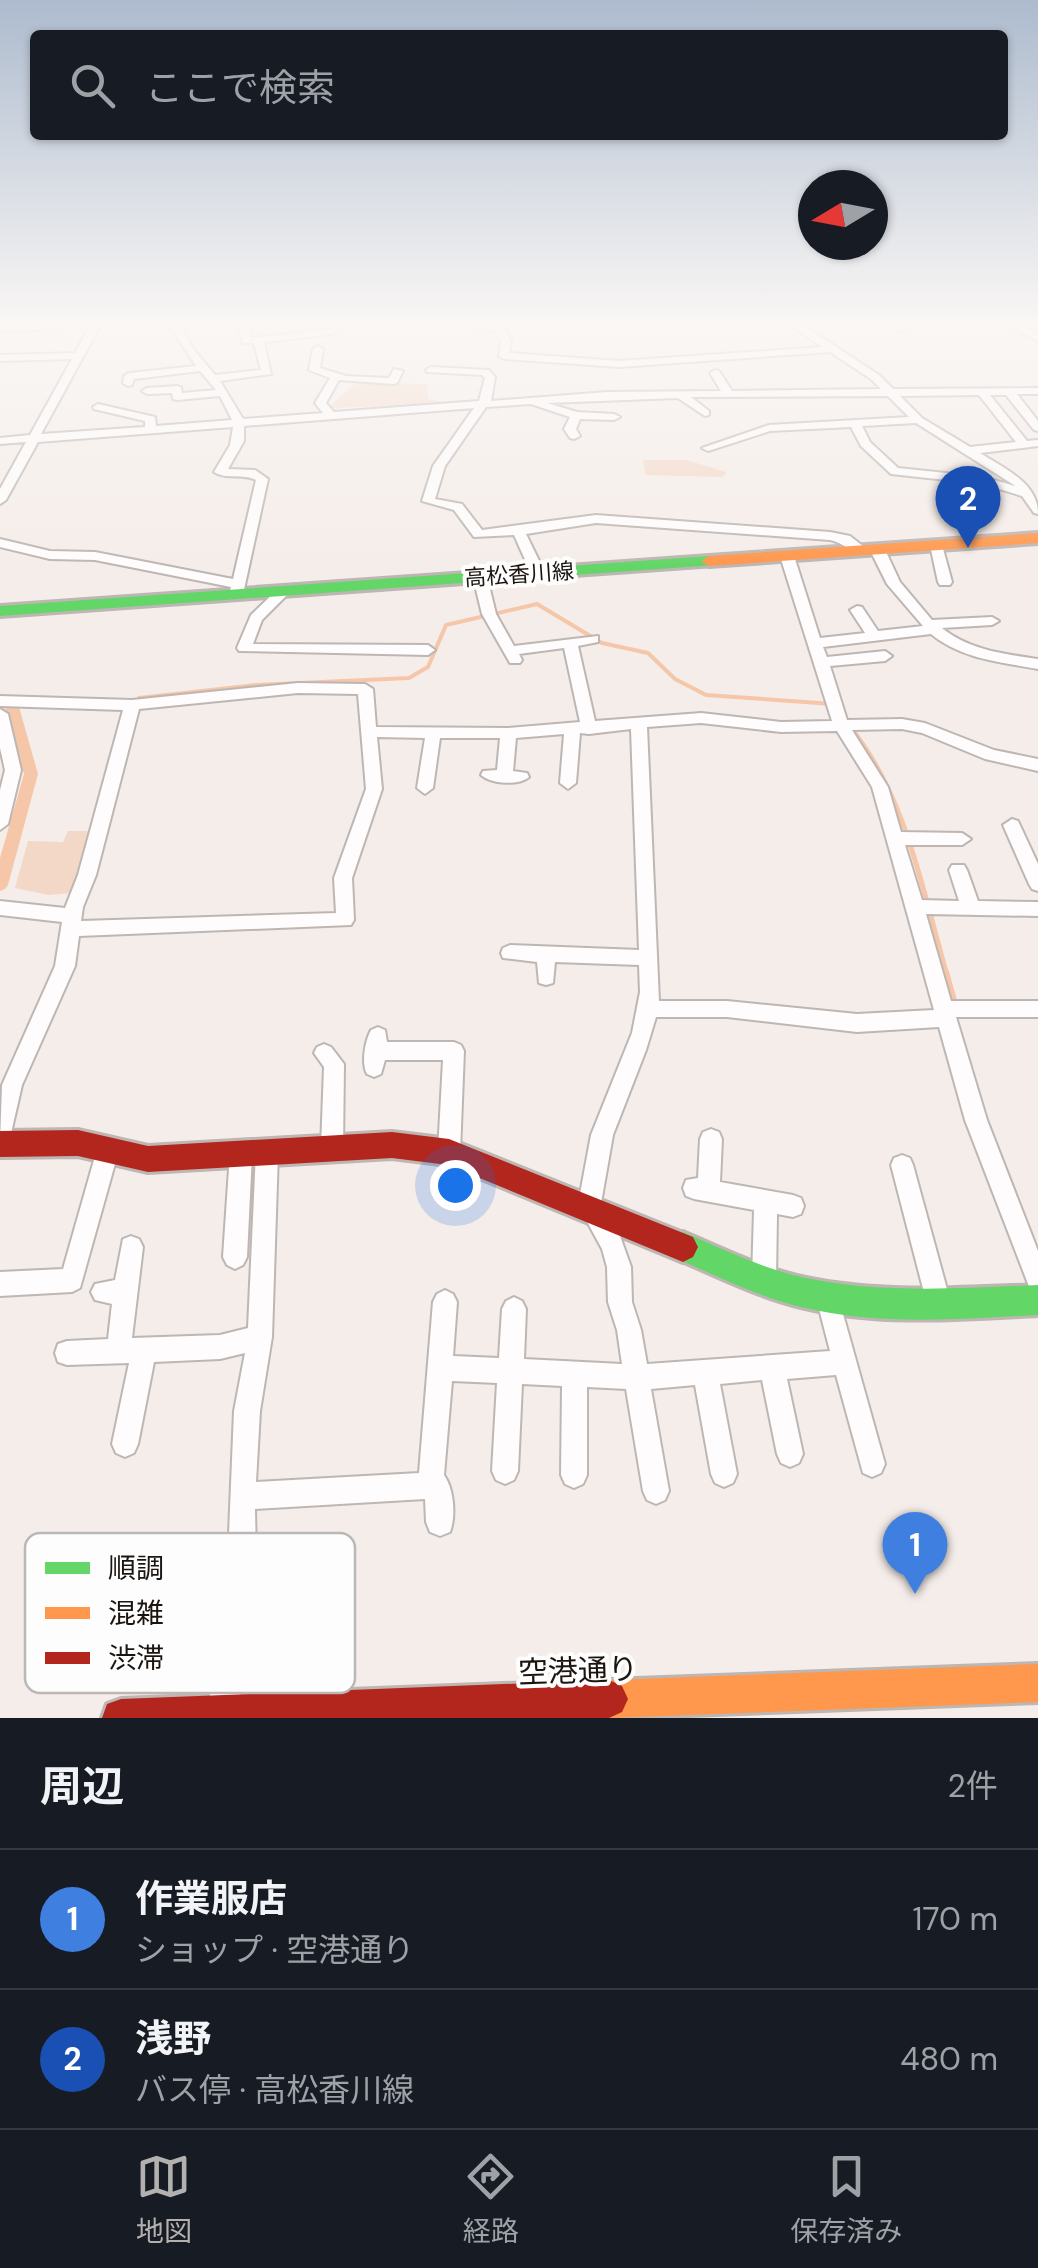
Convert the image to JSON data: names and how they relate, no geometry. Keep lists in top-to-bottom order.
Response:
{
  "streets": {
    "main road": ["高松香川線", "空港通り"]
  },
  "legend": ["順調", "混雑", "渋滞"],
  "north": "left",
  "page": {
    "search": "ここで検索",
    "pins": ["2", "1"],
    "heading": ["周辺", "2件"],
    "list": [
      {
        "mark": "1",
        "name": "作業服店",
        "note": "ショップ · 空港通り",
        "value": "170 m"
      },
      {
        "mark": "2",
        "name": "浅野",
        "note": "バス停 · 高松香川線",
        "value": "480 m"
      }
    ],
    "nav": ["地図", "経路", "保存済み"]
  }
}
